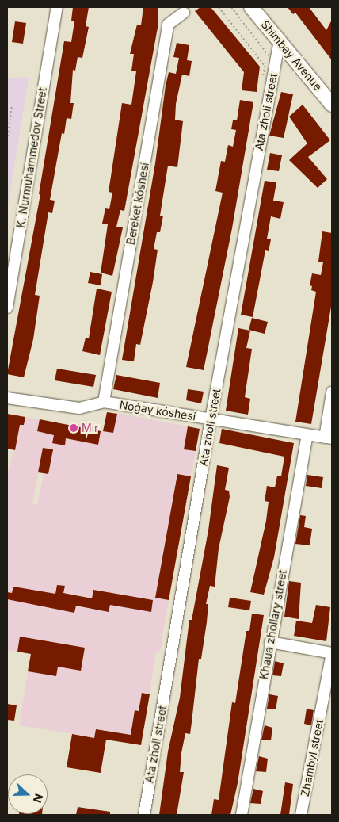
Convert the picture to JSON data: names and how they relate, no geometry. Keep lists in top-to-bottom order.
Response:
{
  "streets": {
    "main road": ["Shimbay Avenue"],
    "street": [
      "Ata zholi street",
      "K. Nurmuhammedov Street",
      "Bereket kóshesi",
      "Noǵay kóshesi",
      "Khaua zhollary street",
      "Zhambyl street"
    ]
  },
  "crossings": [
    ["Shimbay Avenue", "Ata zholi street"],
    ["Ata zholi street", "Noǵay kóshesi"],
    ["Bereket kóshesi", "Noǵay kóshesi"],
    ["Noǵay kóshesi", "Khaua zhollary street"]
  ],
  "places": ["Mir"],
  "north": "right"
}
